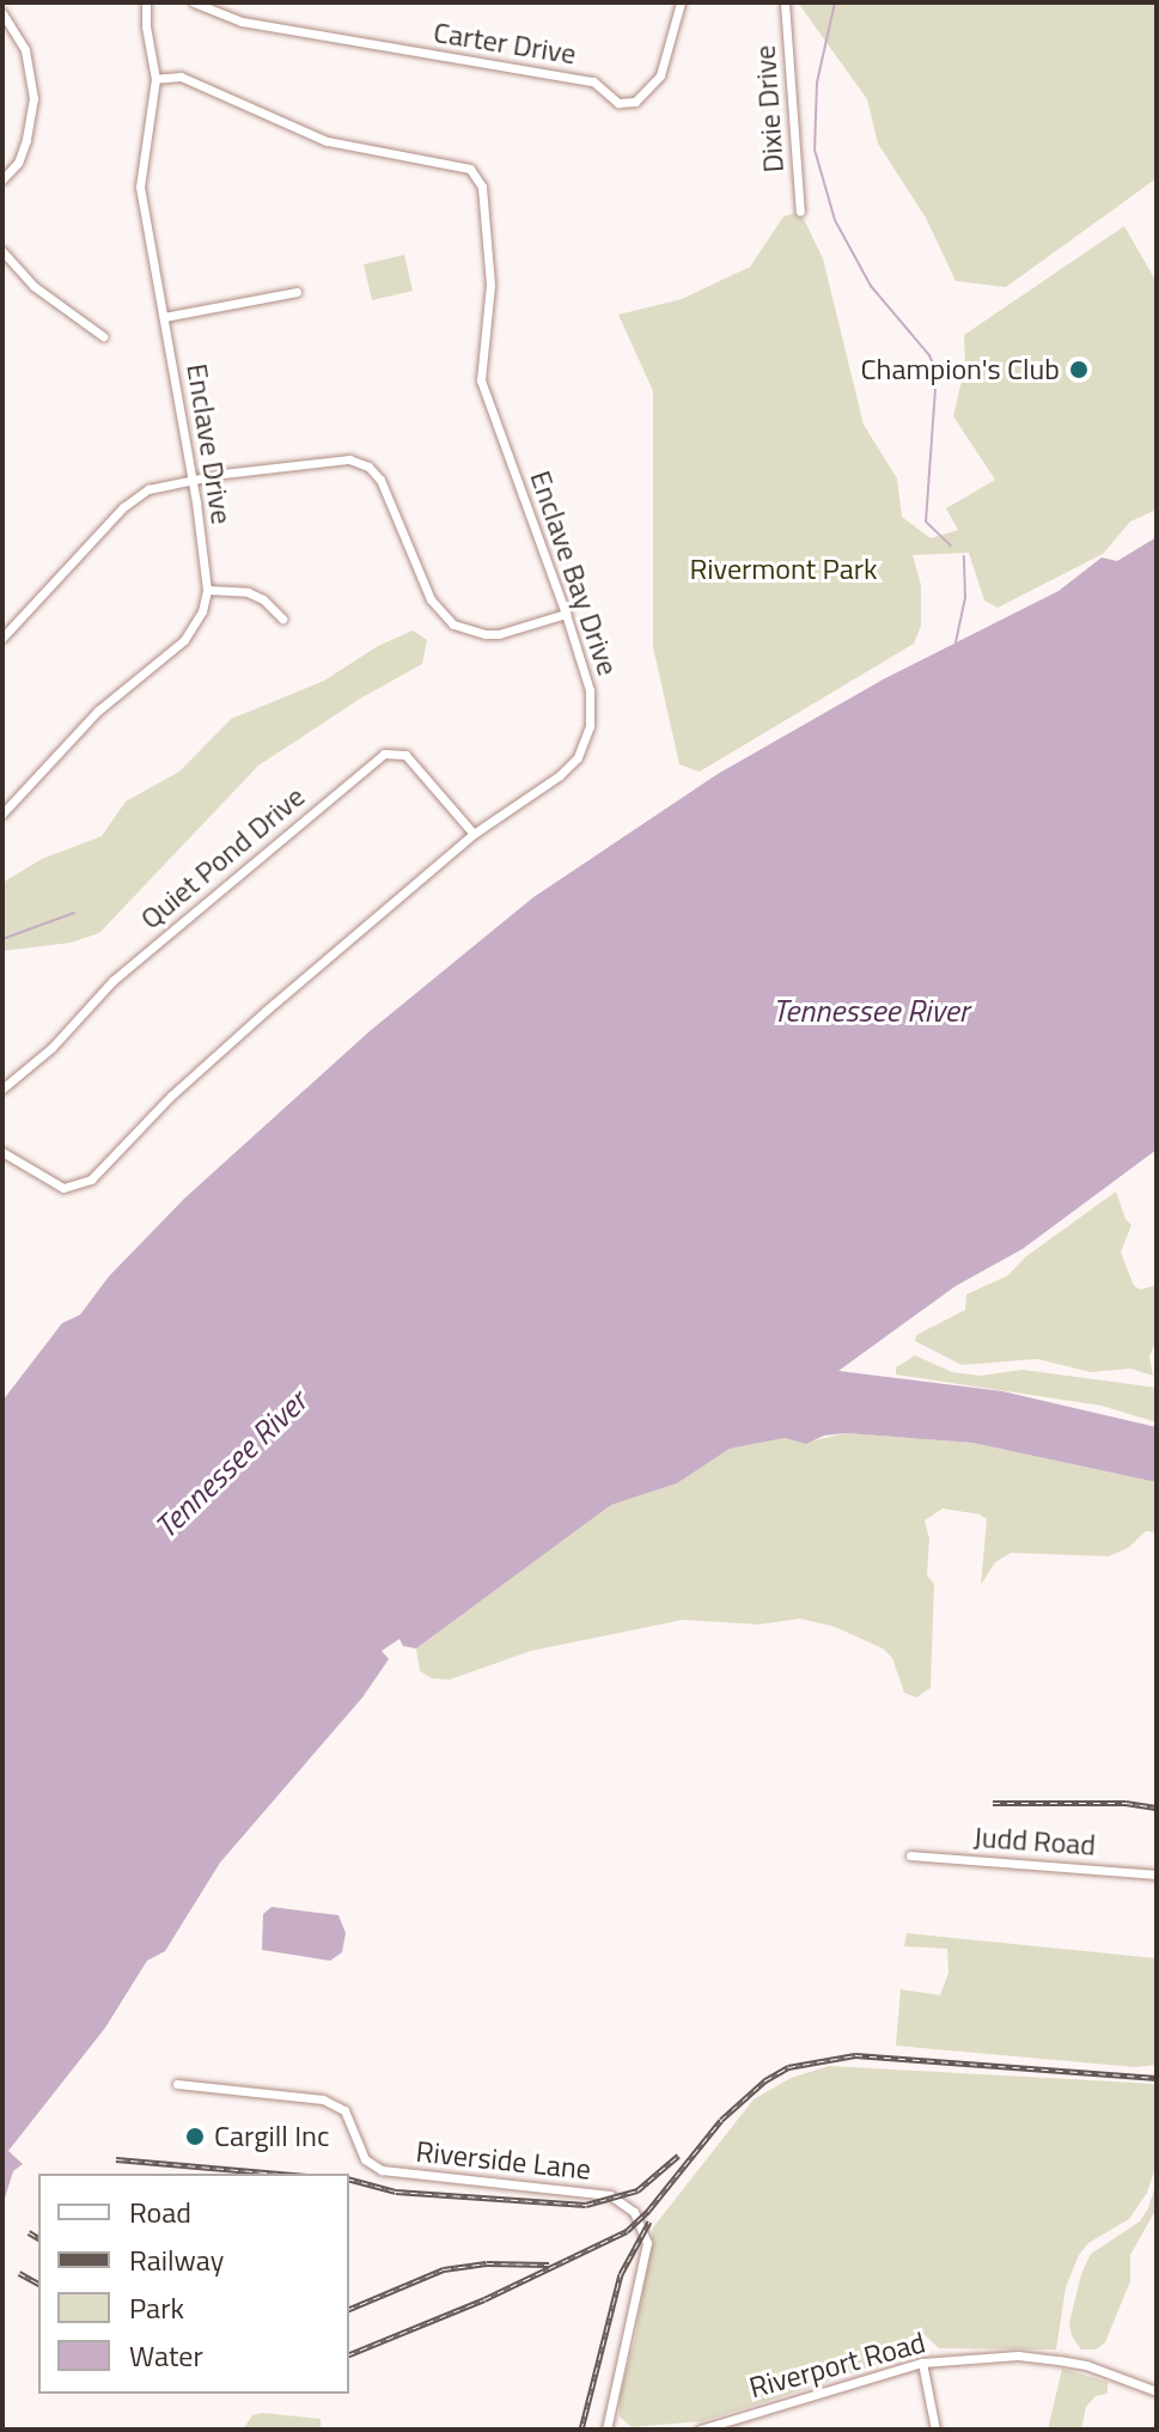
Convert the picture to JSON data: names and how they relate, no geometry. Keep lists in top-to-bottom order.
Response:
{
  "streets": {
    "street": [
      "Carter Drive",
      "Dixie Drive",
      "Enclave Drive",
      "Enclave Bay Drive",
      "Quiet Pond Drive",
      "Judd Road",
      "Riverside Lane",
      "Riverport Road"
    ]
  },
  "crossings": [
    ["Enclave Drive", "Enclave Bay Drive"],
    ["Enclave Bay Drive", "Quiet Pond Drive"]
  ],
  "water": ["Tennessee River"],
  "parks": ["Rivermont Park"],
  "places": ["Champion's Club", "Cargill Inc"],
  "legend": [
    "Road",
    "Railway",
    "Park",
    "Water"
  ]
}
